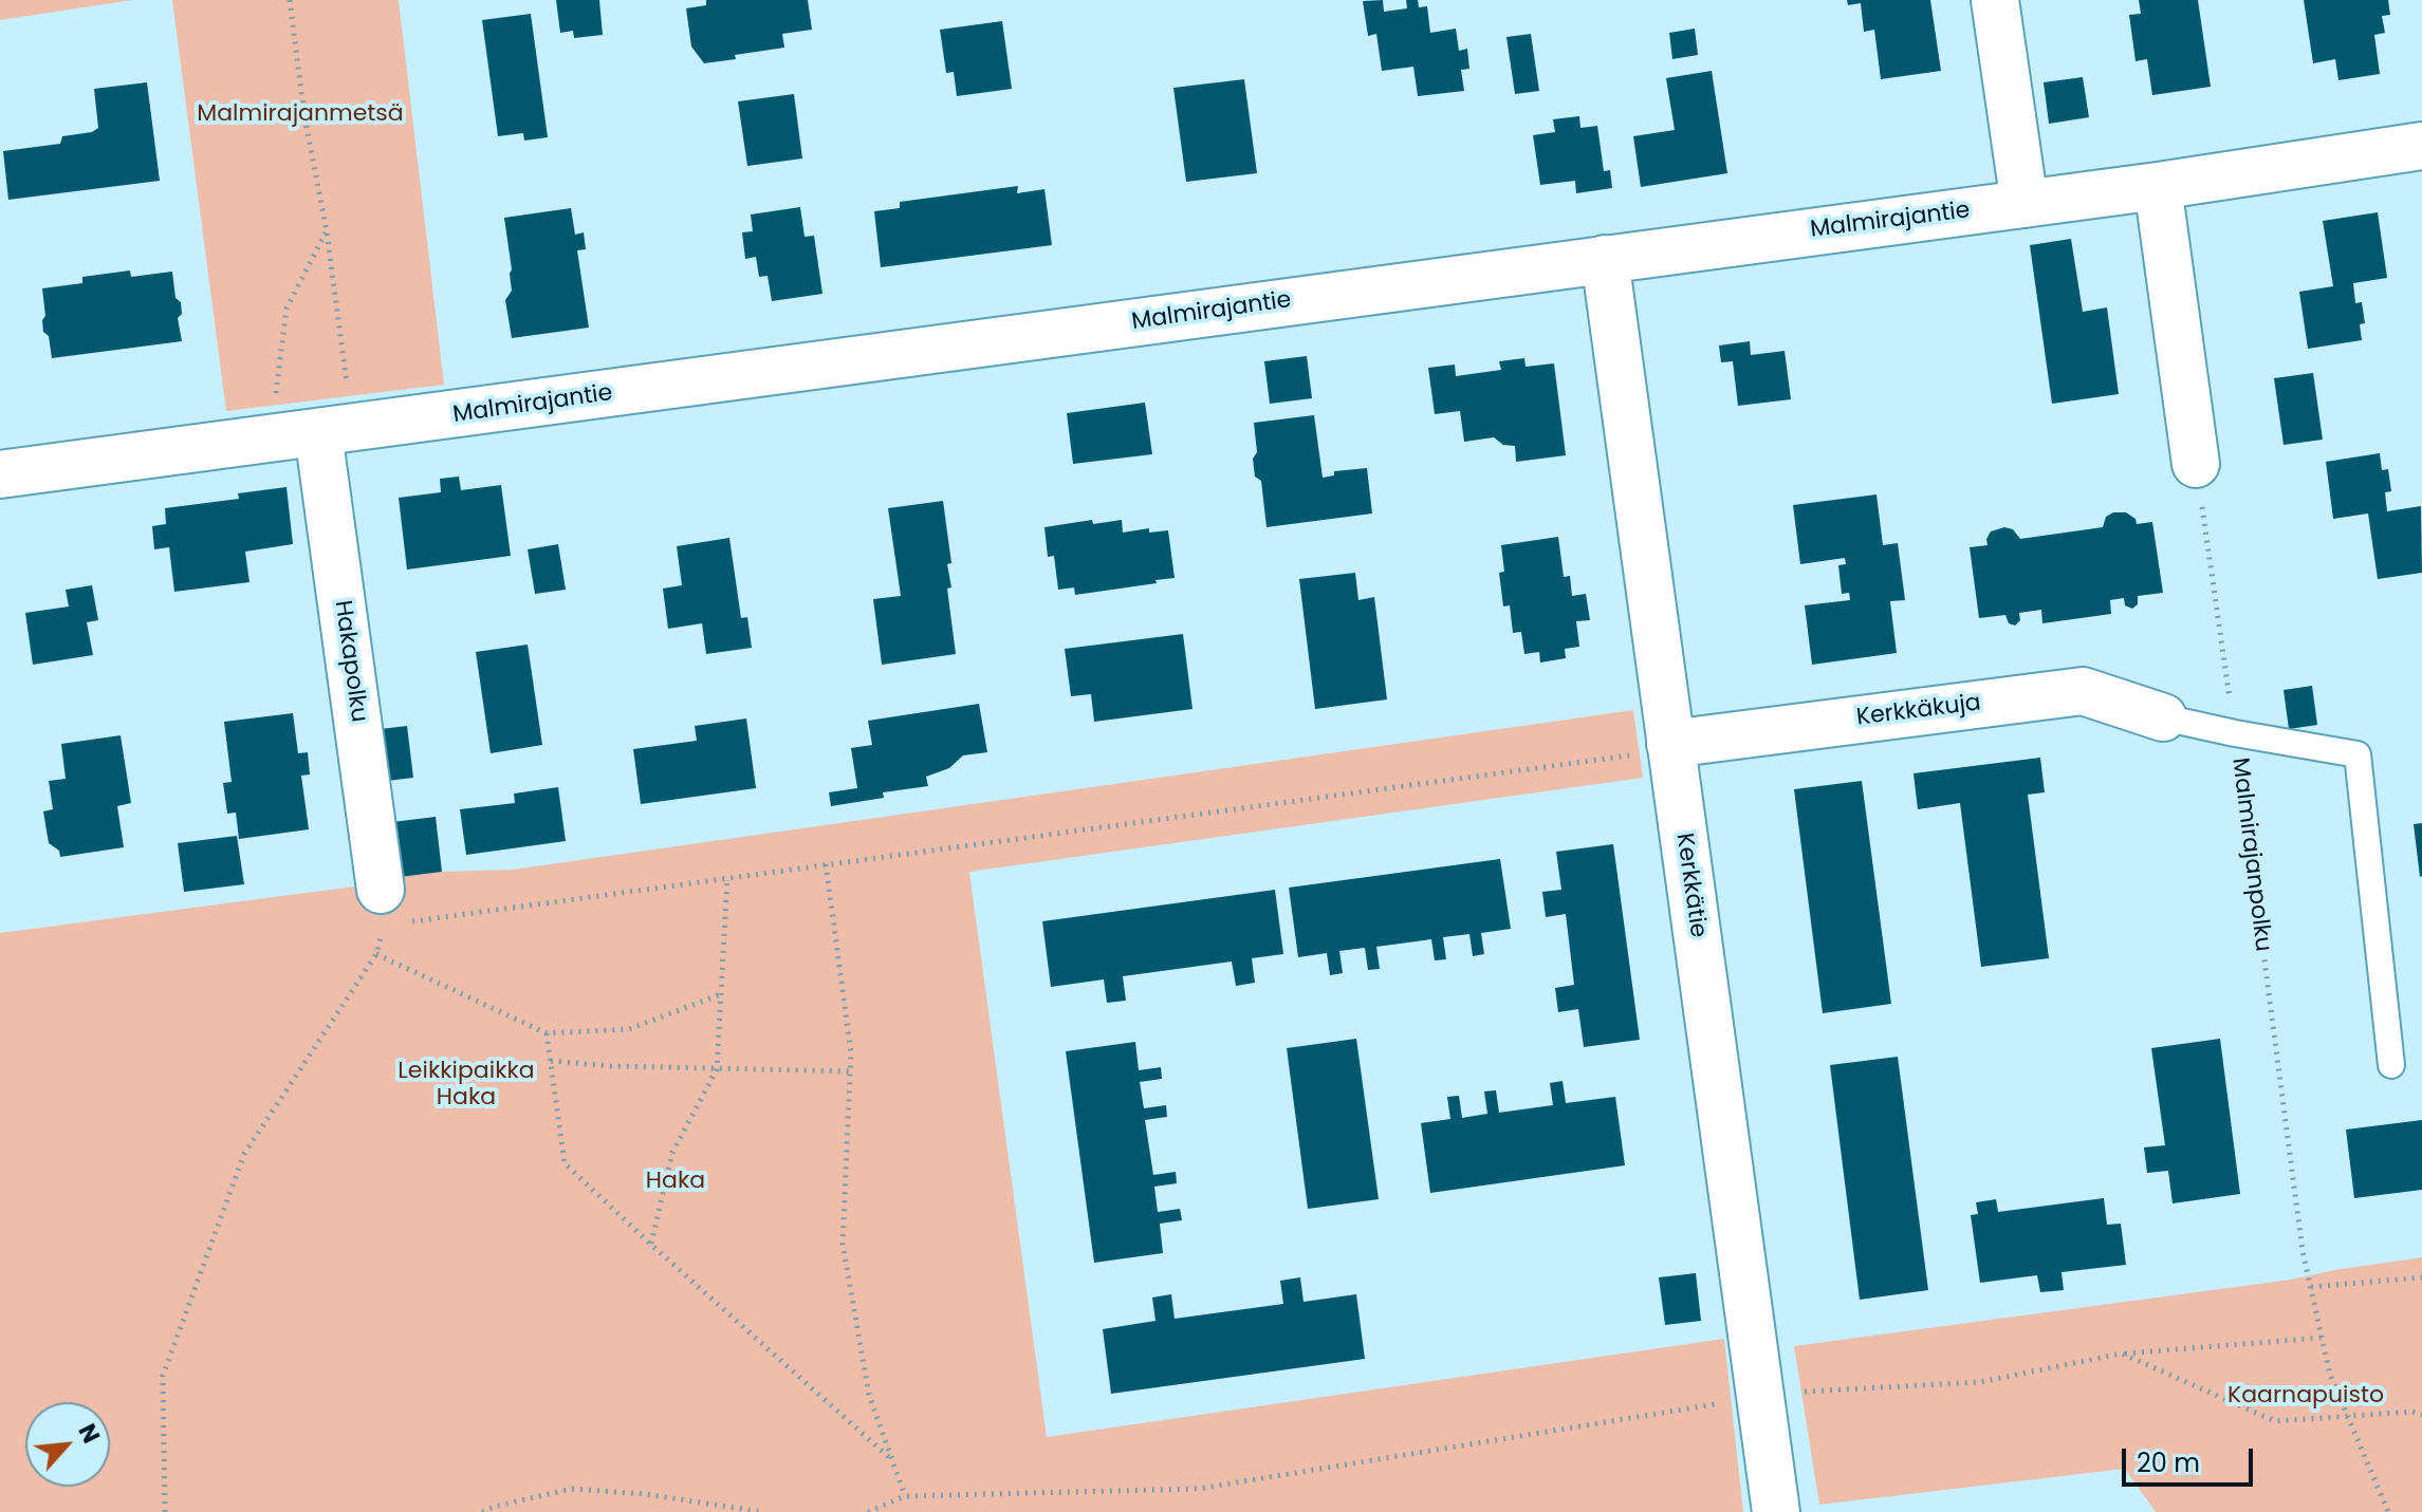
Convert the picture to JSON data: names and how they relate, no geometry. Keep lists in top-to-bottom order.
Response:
{
  "streets": {
    "street": [
      "Malmirajantie",
      "Hakapolku",
      "Kerkkäkuja",
      "Kerkkätie"
    ],
    "path": ["Malmirajanpolku"]
  },
  "crossings": [
    ["Malmirajantie", "Hakapolku"],
    ["Malmirajantie", "Kerkkätie"],
    ["Kerkkäkuja", "Kerkkätie"]
  ],
  "parks": [
    "Malmirajanmetsä",
    "Leikkipaikka Haka",
    "Haka",
    "Kaarnapuisto"
  ],
  "scale_bar": "20 m",
  "north": "top right"
}
